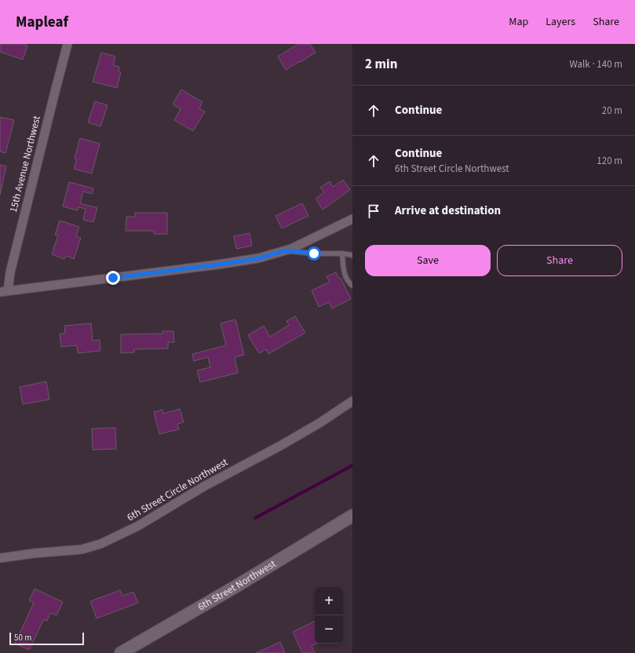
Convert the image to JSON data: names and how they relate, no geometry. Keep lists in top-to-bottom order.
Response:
{
  "streets": {
    "street": ["15th Avenue Northwest", "6th Street Circle Northwest", "6th Street Northwest"]
  },
  "scale_bar": "50 m",
  "page": {
    "header": "Mapleaf",
    "nav": ["Map", "Layers", "Share"],
    "heading": ["2 min", "Walk · 140 m"],
    "list": [
      ["Continue", "20 m"],
      ["Continue", "6th Street Circle Northwest", "120 m"],
      "Arrive at destination"
    ],
    "buttons": ["Save", "Share"],
    "map_buttons": ["+", "−"],
    "scale": "50 m"
  }
}
